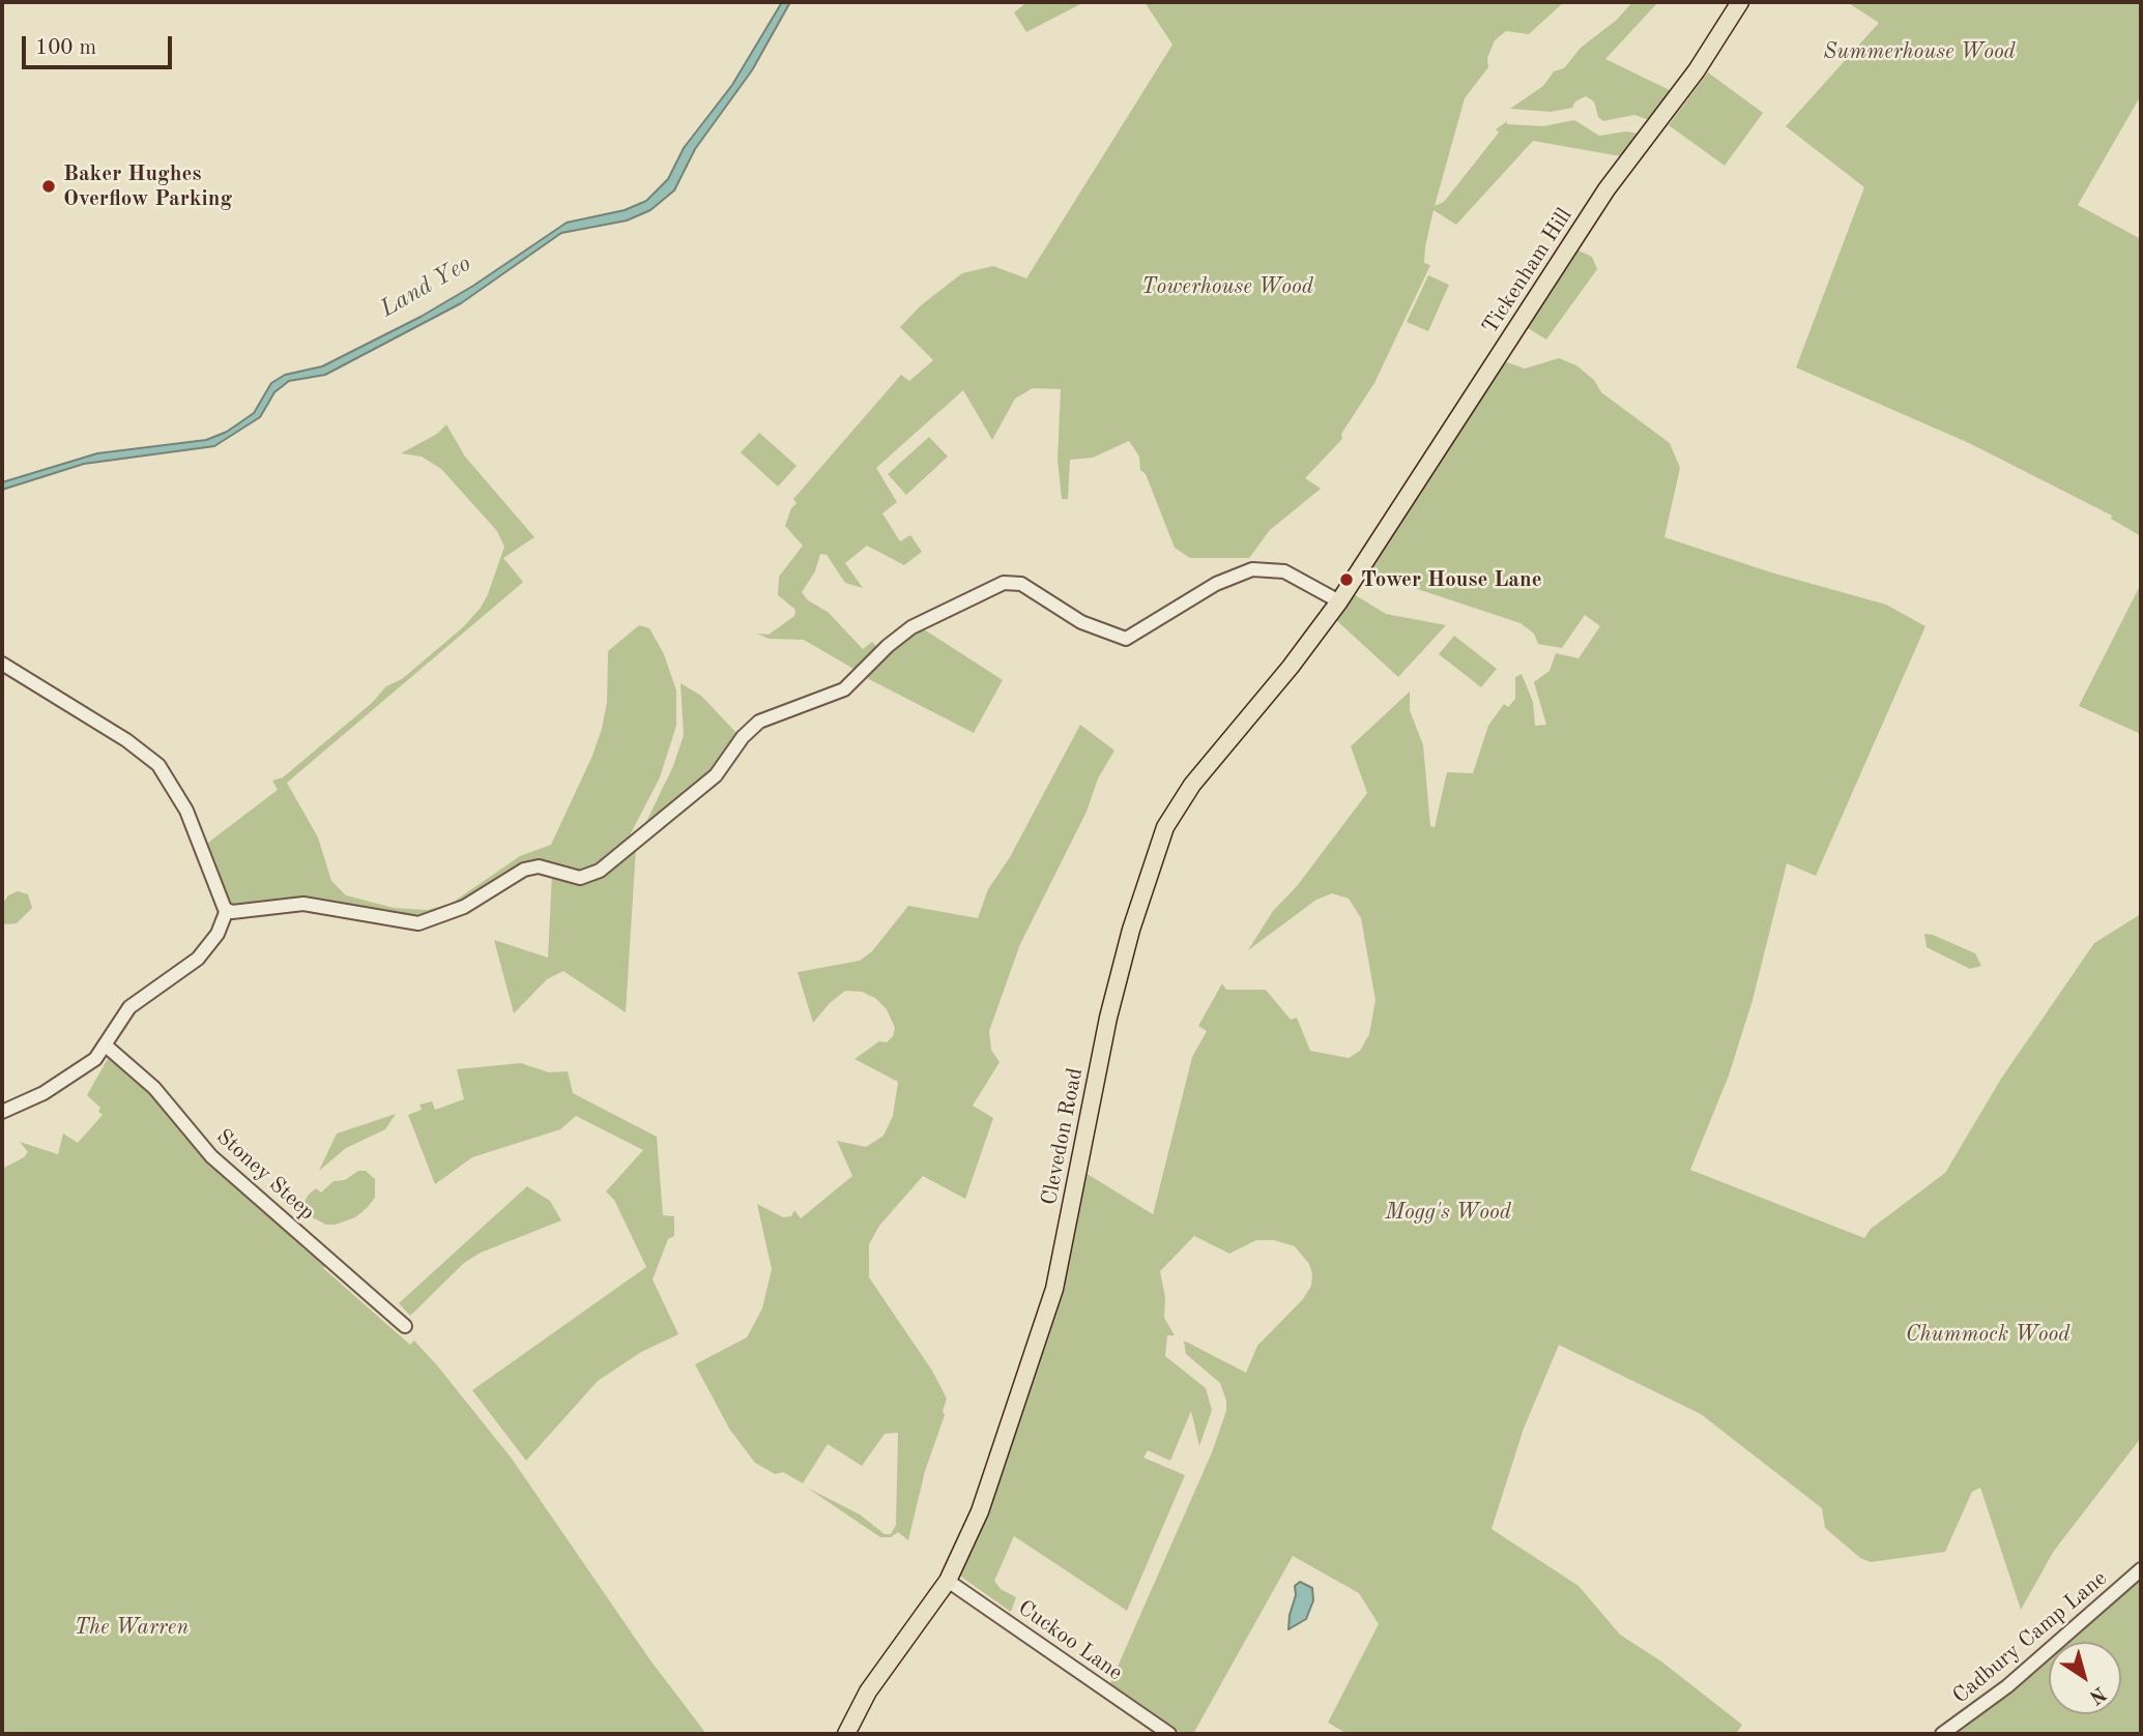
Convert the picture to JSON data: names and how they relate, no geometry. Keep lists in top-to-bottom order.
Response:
{
  "streets": {
    "main road": ["Tickenham Hill", "Clevedon Road"],
    "street": ["Stoney Steep", "Cadbury Camp Lane", "Cuckoo Lane"]
  },
  "crossings": [
    ["Tickenham Hill", "Clevedon Road"],
    ["Clevedon Road", "Cuckoo Lane"]
  ],
  "water": ["Land Yeo"],
  "parks": [
    "Summerhouse Wood",
    "Towerhouse Wood",
    "Mogg's Wood",
    "Chummock Wood",
    "The Warren"
  ],
  "places": ["Baker Hughes Overflow Parking", "Tower House Lane"],
  "scale_bar": "100 m",
  "north": "bottom right"
}
